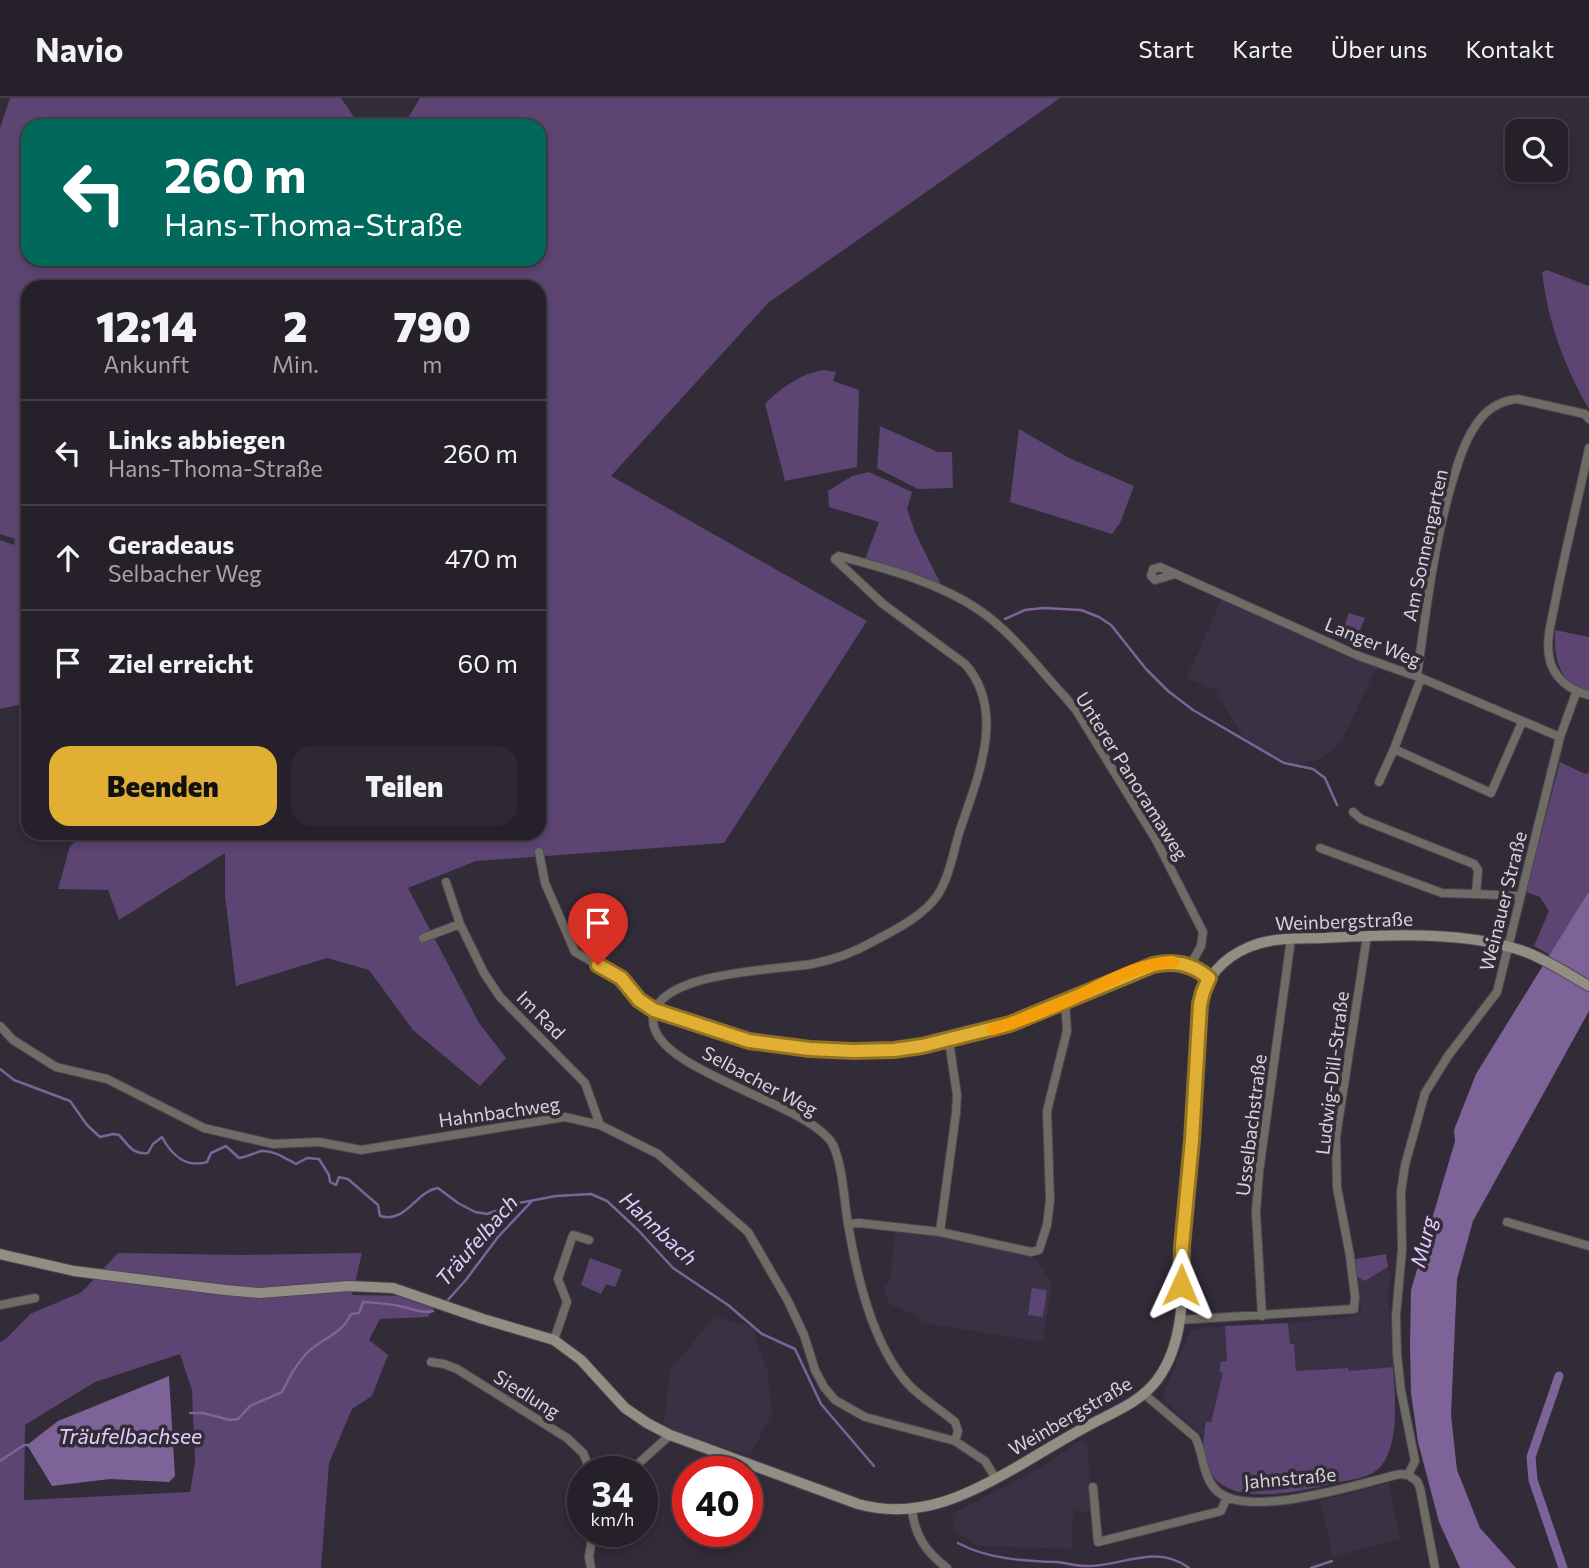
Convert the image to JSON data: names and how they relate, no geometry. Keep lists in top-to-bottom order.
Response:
{
  "streets": {
    "street": [
      "Am Sonnengarten",
      "Langer Weg",
      "Unterer Panoramaweg",
      "Weinauer Straße",
      "Weinbergstraße",
      "Im Rad",
      "Ludwig-Dill-Straße",
      "Selbacher Weg",
      "Hahnbachweg",
      "Usselbachstraße",
      "Siedlung",
      "Jahnstraße"
    ]
  },
  "crossings": [
    ["Am Sonnengarten", "Langer Weg"],
    ["Langer Weg", "Weinauer Straße"],
    ["Unterer Panoramaweg", "Selbacher Weg"],
    ["Weinauer Straße", "Weinbergstraße"],
    ["Weinauer Straße", "Jahnstraße"],
    ["Weinbergstraße", "Ludwig-Dill-Straße"],
    ["Weinbergstraße", "Hahnbachweg"],
    ["Weinbergstraße", "Usselbachstraße"],
    ["Weinbergstraße", "Jahnstraße"],
    ["Im Rad", "Hahnbachweg"],
    ["Ludwig-Dill-Straße", "Usselbachstraße"],
    ["Selbacher Weg", "Hahnbachweg"]
  ],
  "water": [
    "Hahnbach",
    "Träufelbach",
    "Murg",
    "Träufelbachsee"
  ],
  "page": {
    "header": "Navio",
    "nav": [
      "Start",
      "Karte",
      "Über uns",
      "Kontakt"
    ],
    "turn": ["260 m", "Hans-Thoma-Straße"],
    "eta": [
      "12:14",
      "Ankunft",
      "2",
      "Min.",
      "790",
      "m"
    ],
    "list": [
      {
        "name": "Links abbiegen",
        "note": "Hans-Thoma-Straße",
        "value": "260 m"
      },
      {
        "name": "Geradeaus",
        "note": "Selbacher Weg",
        "value": "470 m"
      },
      {
        "name": "Ziel erreicht",
        "value": "60 m"
      }
    ],
    "buttons": ["Beenden", "Teilen"],
    "speed": "34 km/h",
    "limit": "40"
  }
}
